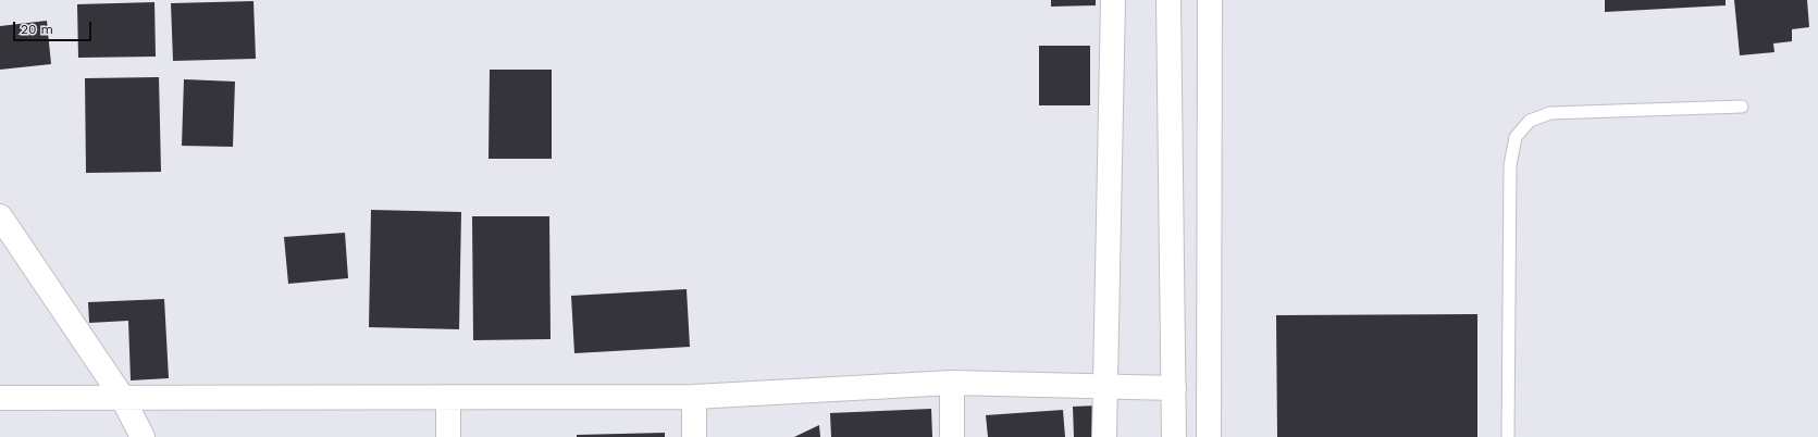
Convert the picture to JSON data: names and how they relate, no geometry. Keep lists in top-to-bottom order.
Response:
{
  "scale_bar": "20 m"
}
